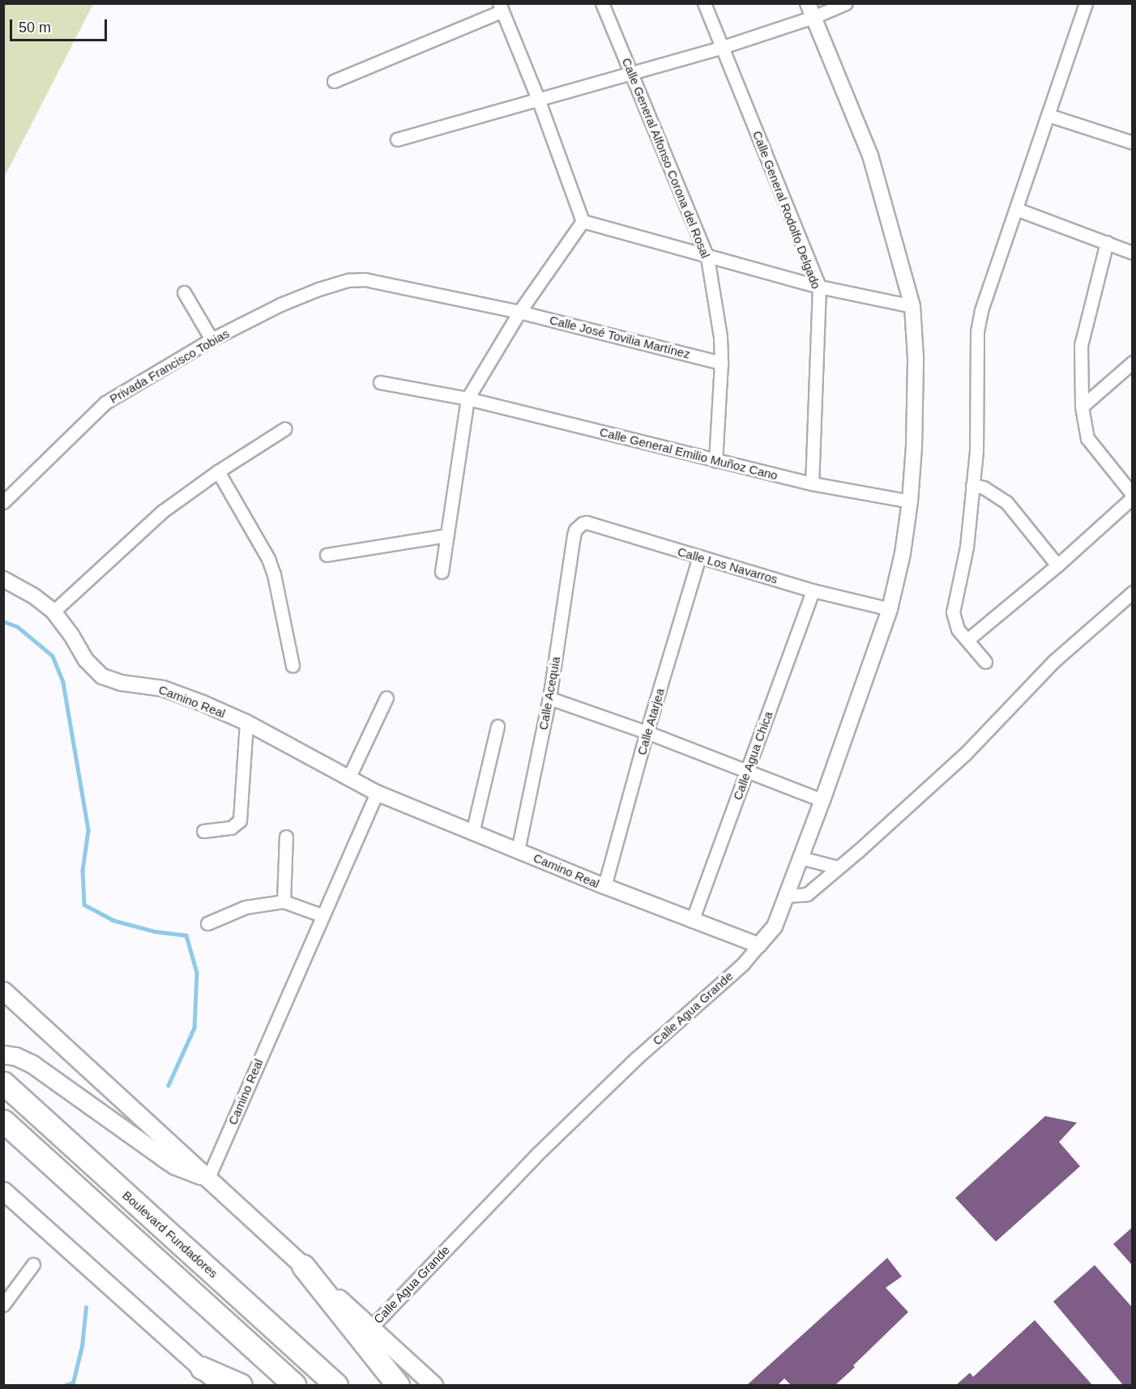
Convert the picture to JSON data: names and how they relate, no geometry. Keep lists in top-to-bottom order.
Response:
{
  "streets": {
    "highway": ["Boulevard Fundadores"],
    "street": [
      "Calle General Alfonso Corona del Rosal",
      "Calle General Rodolfo Delgado",
      "Calle José Tovilia Martínez",
      "Privada Francisco Tobias",
      "Calle General Emilio Muñoz Cano",
      "Calle Los Navarros",
      "Calle Acequia",
      "Camino Real",
      "Calle Atarjea",
      "Calle Agua Chica",
      "Calle Agua Grande"
    ]
  },
  "crossings": [
    ["Calle General Alfonso Corona del Rosal", "Calle José Tovilia Martínez"],
    ["Calle General Alfonso Corona del Rosal", "Calle General Emilio Muñoz Cano"],
    ["Calle General Rodolfo Delgado", "Calle General Emilio Muñoz Cano"],
    ["Calle José Tovilia Martínez", "Privada Francisco Tobias"],
    ["Calle General Emilio Muñoz Cano", "Calle Agua Grande"],
    ["Calle Los Navarros", "Calle Acequia"],
    ["Calle Los Navarros", "Calle Atarjea"],
    ["Calle Los Navarros", "Calle Agua Chica"],
    ["Calle Los Navarros", "Calle Agua Grande"],
    ["Calle Acequia", "Camino Real"],
    ["Camino Real", "Calle Atarjea"],
    ["Camino Real", "Calle Agua Chica"],
    ["Camino Real", "Calle Agua Grande"]
  ],
  "scale_bar": "50 m"
}
